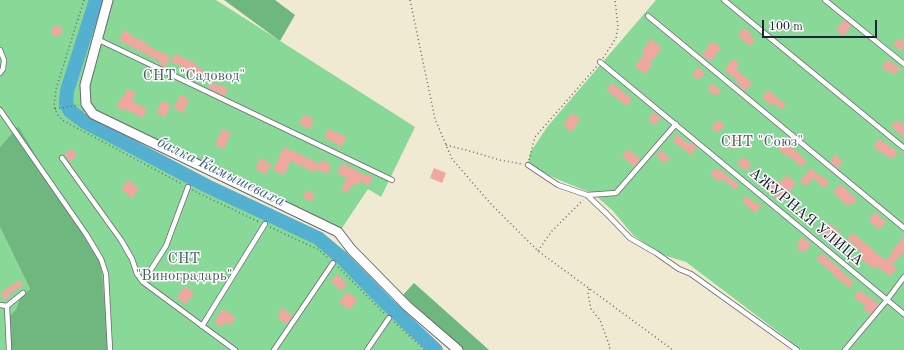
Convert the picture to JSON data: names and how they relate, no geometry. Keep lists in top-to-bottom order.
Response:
{
  "streets": {
    "lane": ["АЖУРНАЯ УЛИЦА"]
  },
  "water": ["балка Камышеваха"],
  "parks": ["СНТ \"Садовод\"", "СНТ \"Союз\"", "СНТ \"Виноградарь\""],
  "scale_bar": "100 m"
}
